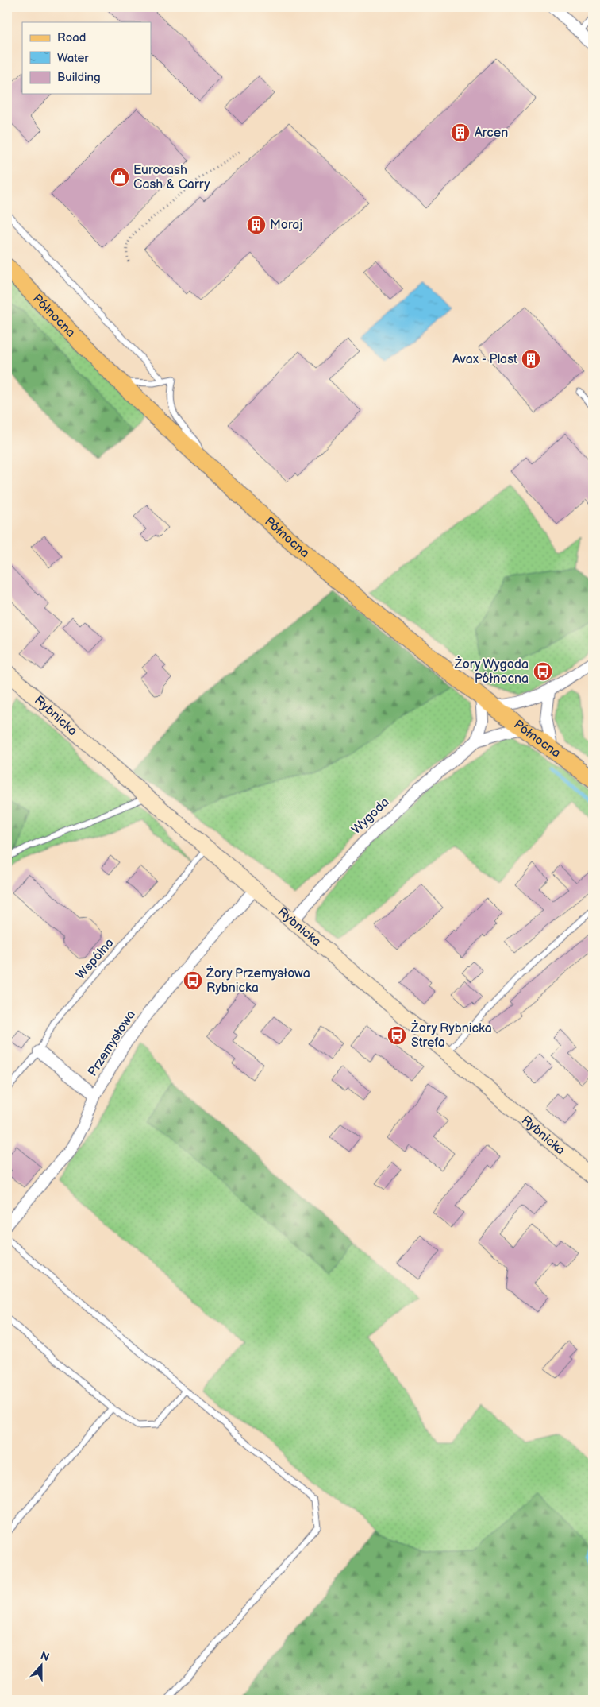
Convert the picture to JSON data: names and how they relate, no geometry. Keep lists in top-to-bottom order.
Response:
{
  "streets": {
    "main road": ["Północna"],
    "street": ["Rybnicka", "Wygoda", "Przemysłowa"],
    "lane": ["Wspólna"]
  },
  "crossings": [
    ["Rybnicka", "Wygoda"],
    ["Rybnicka", "Wspólna"],
    ["Rybnicka", "Przemysłowa"]
  ],
  "places": {
    "building": ["Arcen", "Moraj", "Avax - Plast"],
    "shop": ["Eurocash Cash & Carry"],
    "bus stop": ["Żory Wygoda Północna", "Żory Przemysłowa Rybnicka", "Żory Rybnicka Strefa"]
  },
  "legend": ["Road", "Water", "Building"],
  "north": "top"
}
